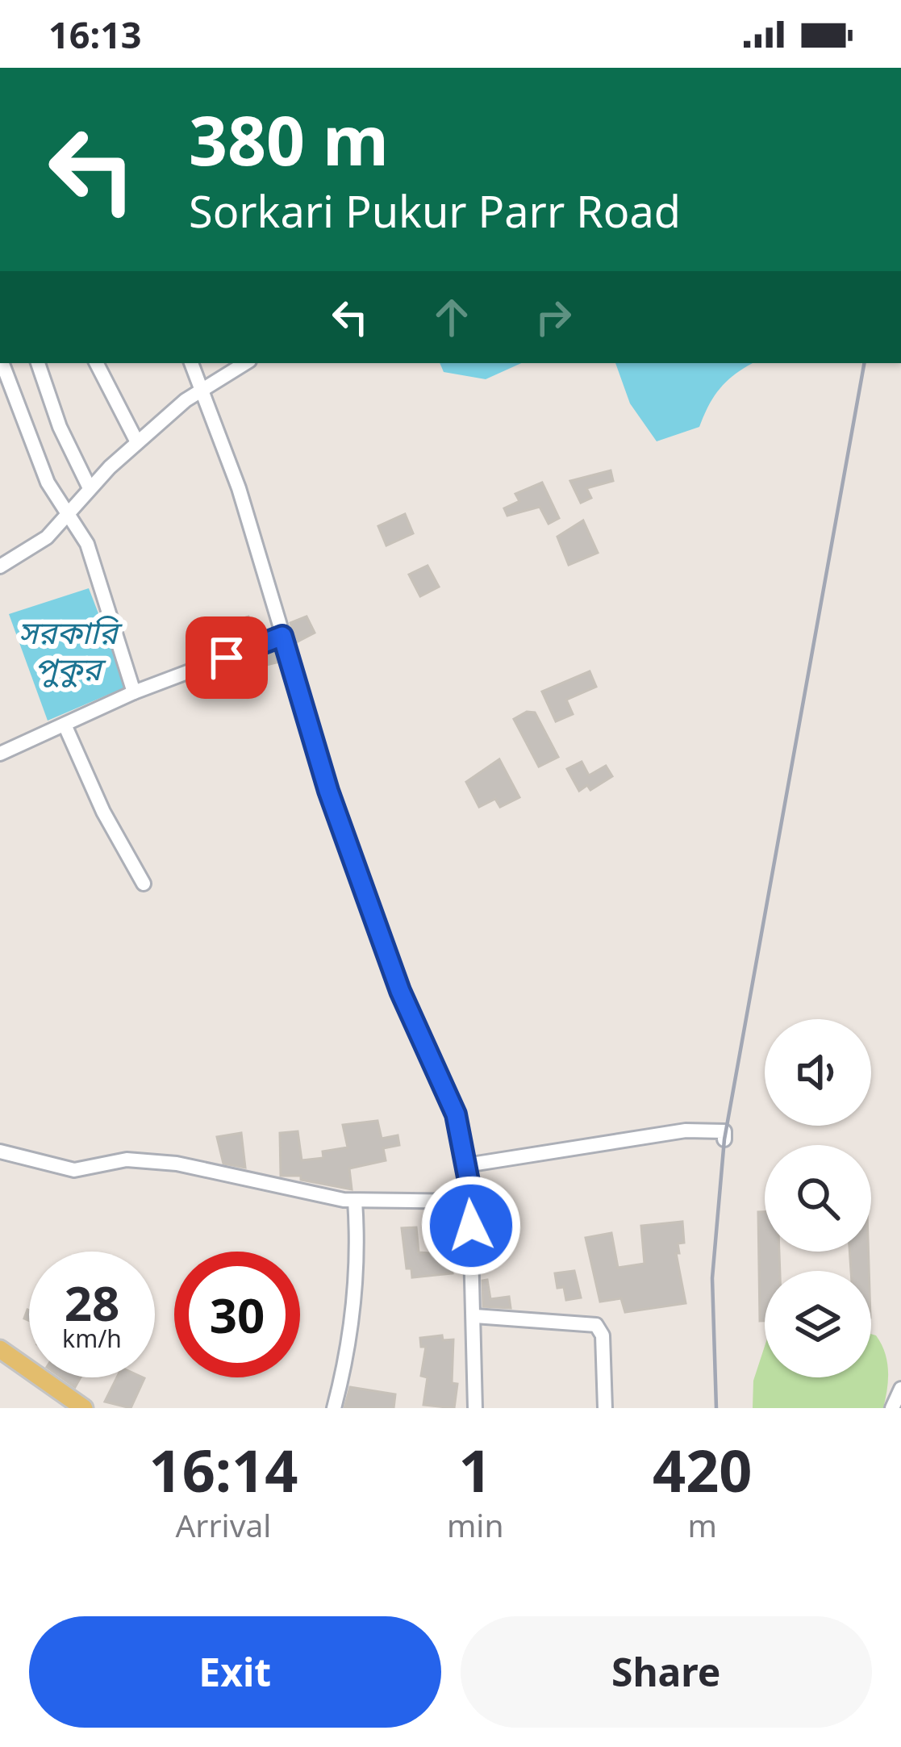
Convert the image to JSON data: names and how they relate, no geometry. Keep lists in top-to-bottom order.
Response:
{
  "water": ["সরকারি পুকুর"],
  "page": {
    "status": "16:13",
    "turn": ["380 m", "Sorkari Pukur Parr Road"],
    "speed": "28 km/h",
    "limit": "30",
    "eta": [
      "16:14",
      "Arrival",
      "1",
      "min",
      "420",
      "m"
    ],
    "buttons": ["Exit", "Share"]
  }
}
